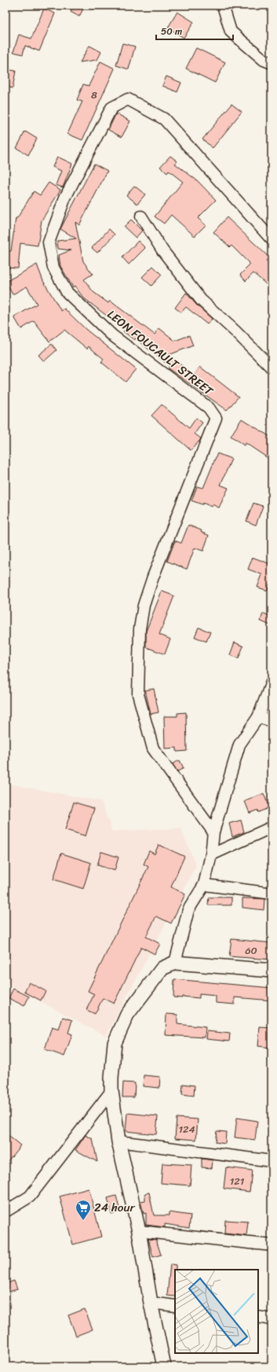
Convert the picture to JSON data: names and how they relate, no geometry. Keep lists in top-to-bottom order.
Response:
{
  "streets": {
    "street": ["LEON FOUCAULT STREET"]
  },
  "places": {
    "supermarket": ["24 hour"]
  },
  "house_numbers": [
    "8",
    "60",
    "124",
    "121"
  ],
  "scale_bar": "50 m"
}
